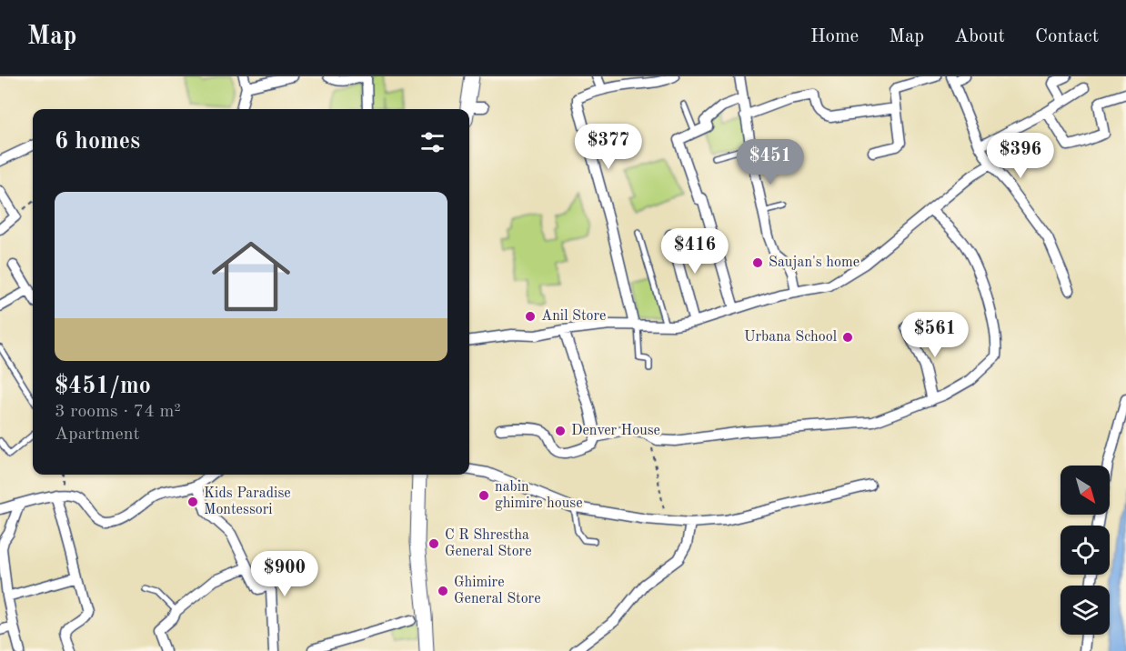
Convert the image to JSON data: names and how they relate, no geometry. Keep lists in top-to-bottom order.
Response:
{
  "places": [
    "Saujan's home",
    "Anil Store",
    "Urbana School",
    "Denver House",
    "nabin ghimire house",
    "Kids Paradise Montessori",
    "C R Shrestha General Store",
    "Ghimire General Store"
  ],
  "north": "bottom right",
  "page": {
    "header": "Map",
    "nav": [
      "Home",
      "Map",
      "About",
      "Contact"
    ],
    "heading": "6 homes",
    "price": [
      "$377",
      "$396",
      "$451",
      "$416",
      "$561",
      "$900"
    ],
    "list": [
      {
        "name": "$451/mo",
        "note": "3 rooms · 74 m² · Apartment"
      }
    ]
  }
}
